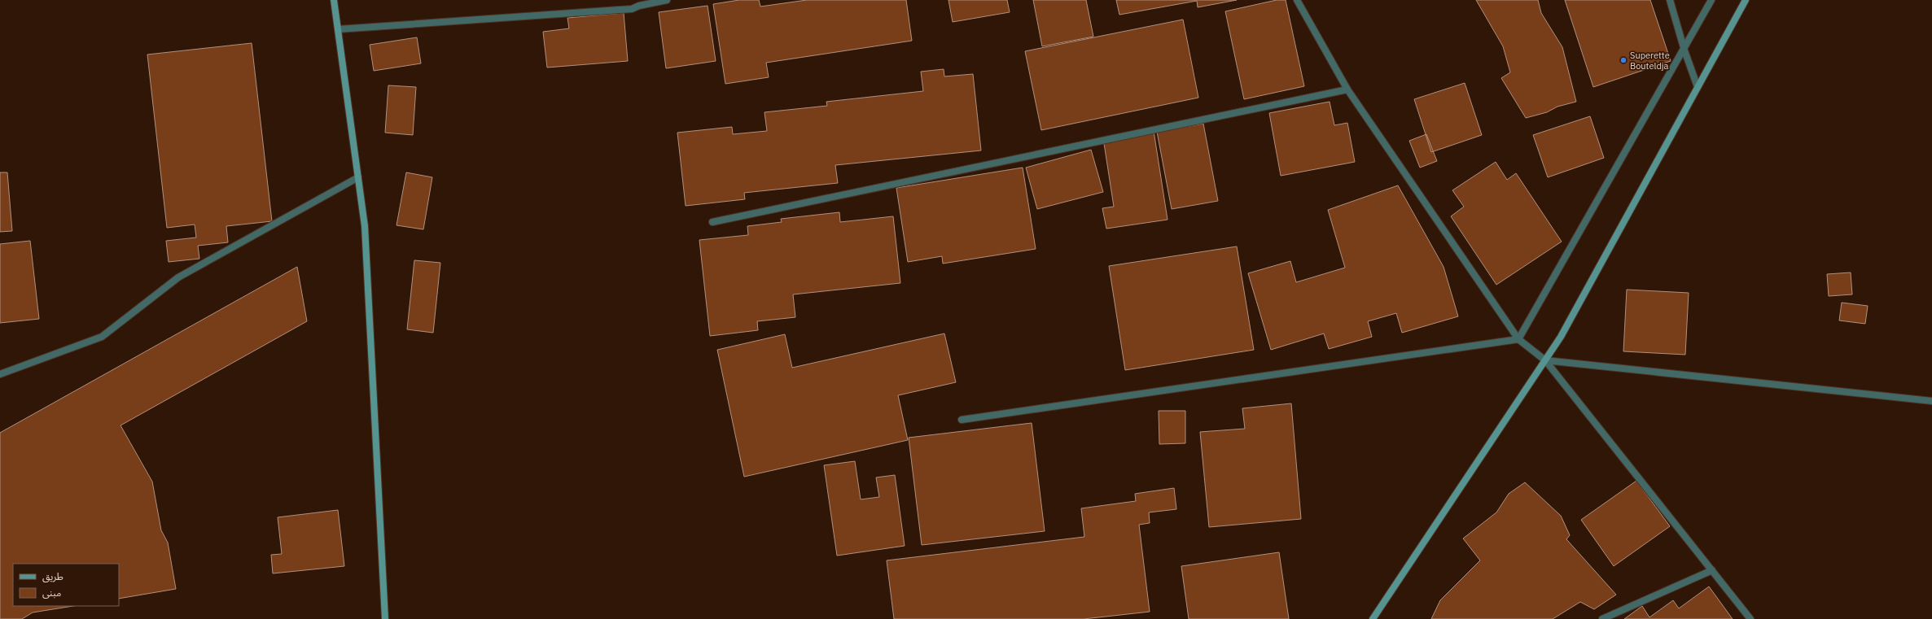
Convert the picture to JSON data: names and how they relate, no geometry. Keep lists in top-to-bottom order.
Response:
{
  "places": ["Superette Bouteldja"],
  "legend": ["طريق", "مبنى"]
}
